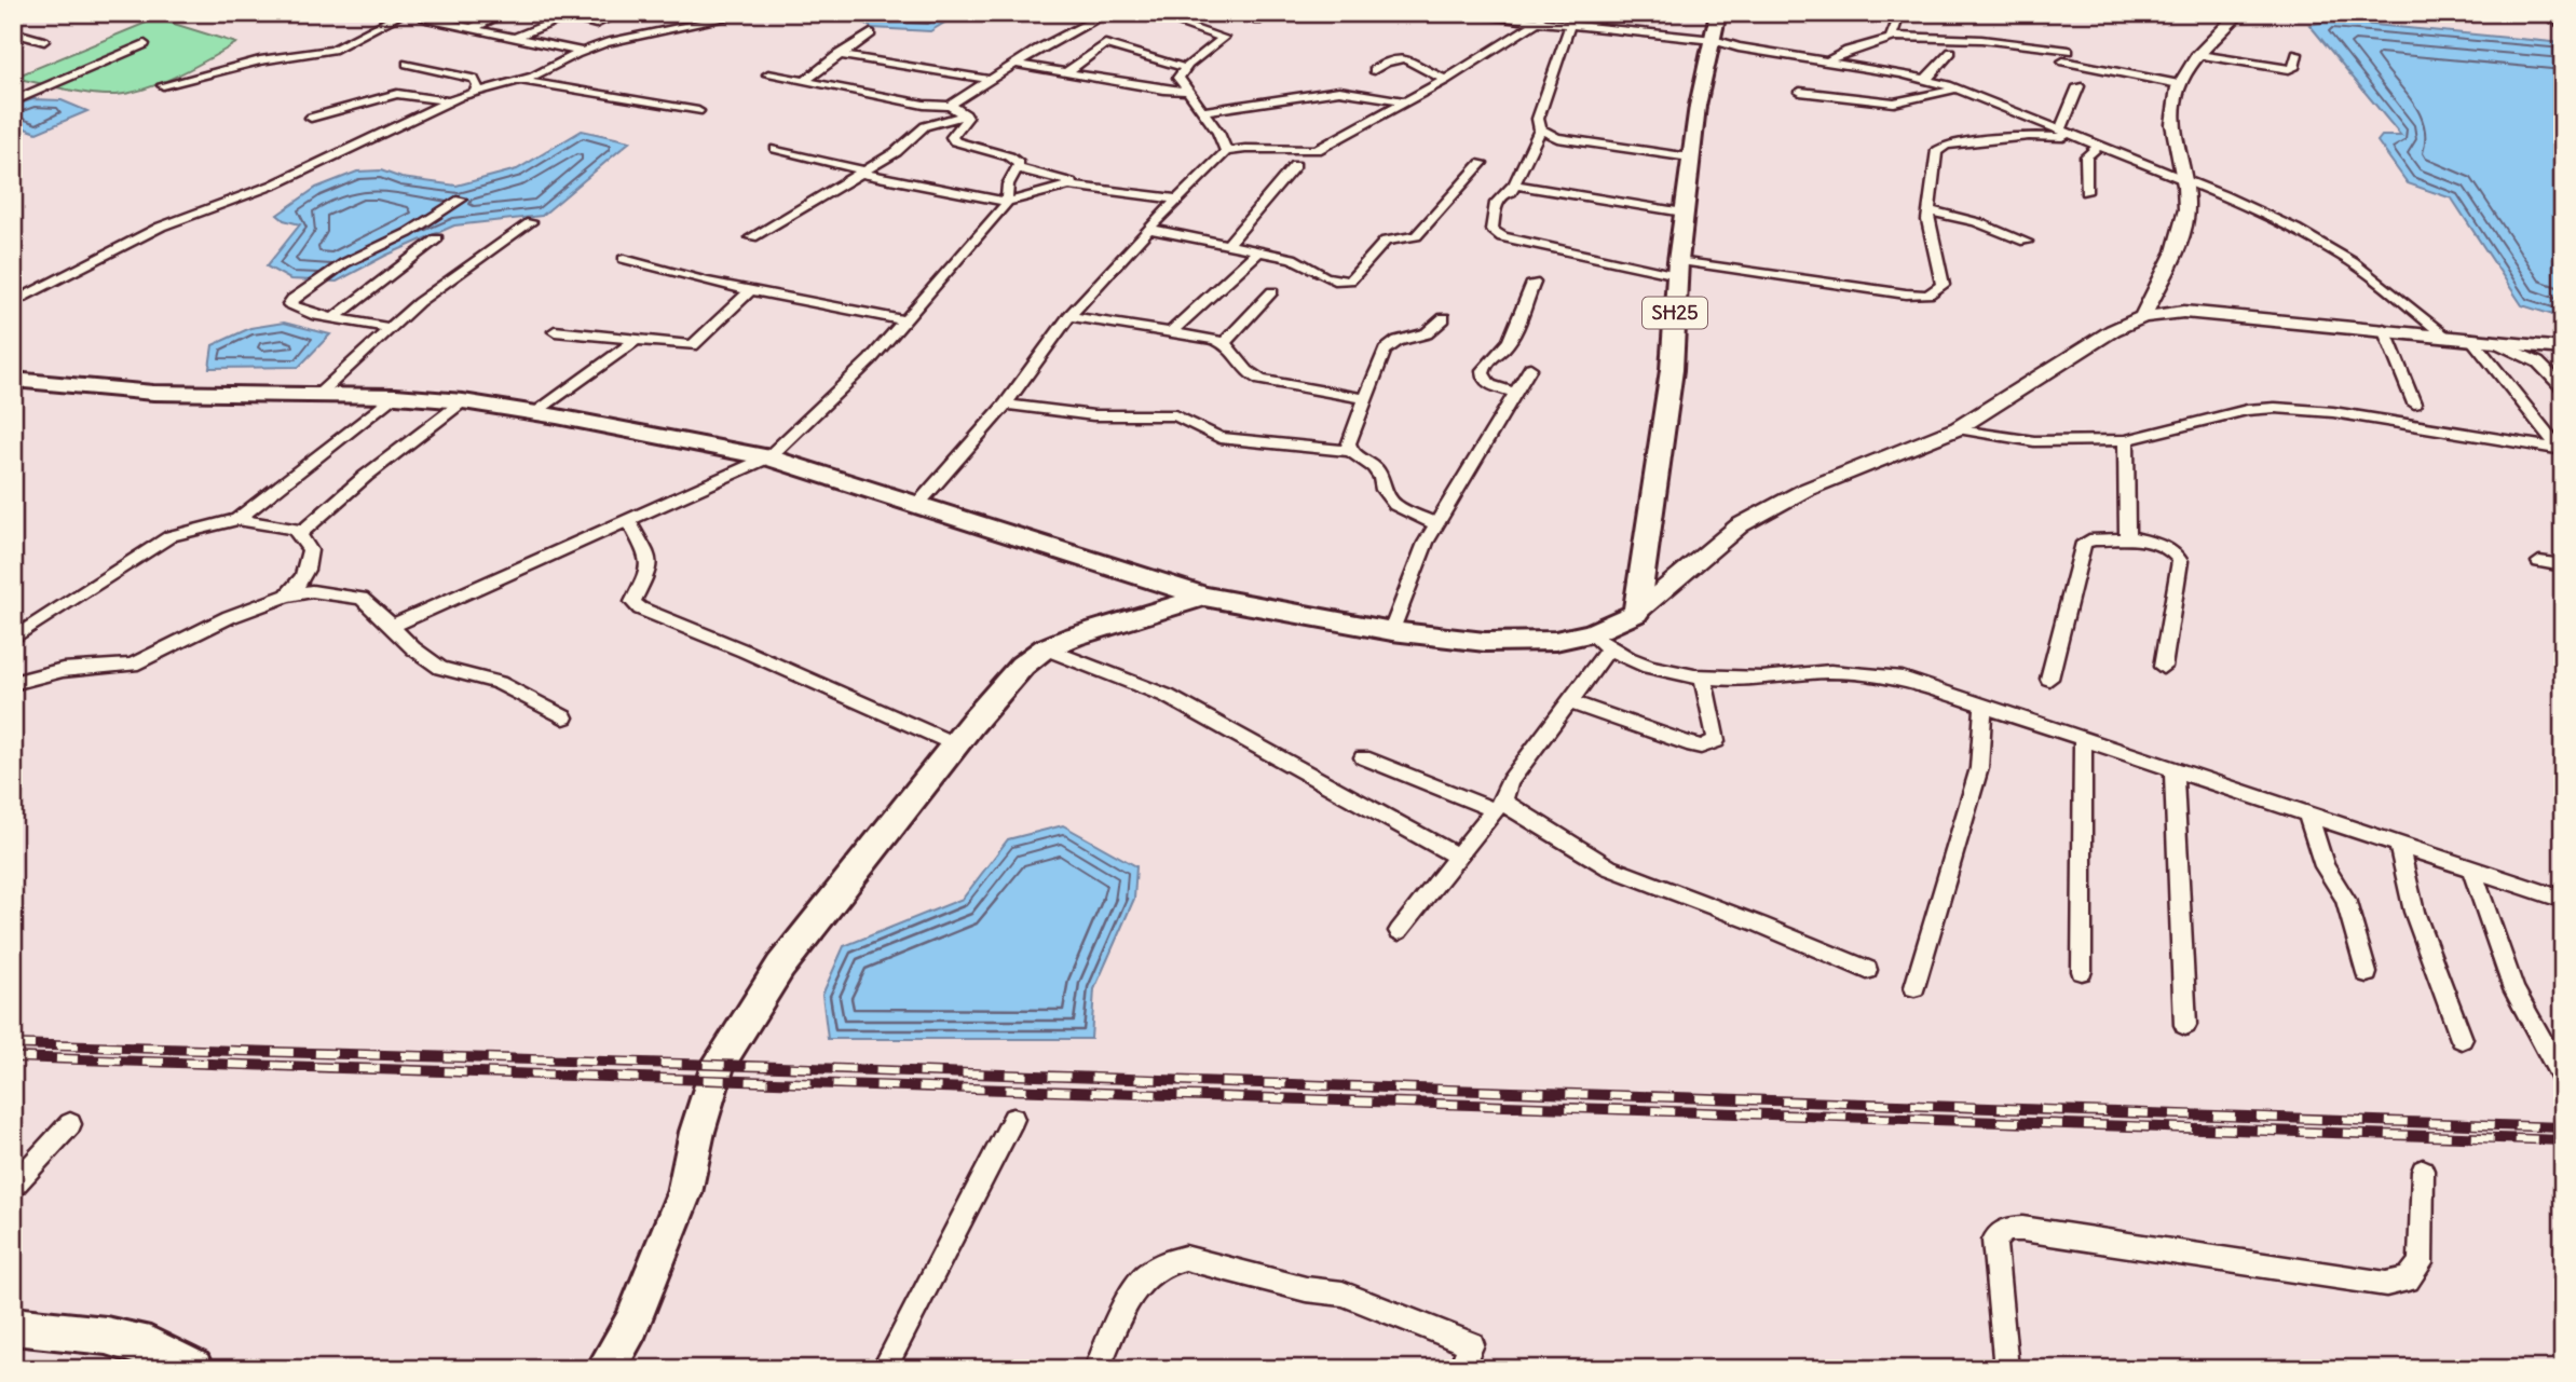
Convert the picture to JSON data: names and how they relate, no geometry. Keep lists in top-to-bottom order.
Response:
{
  "streets": {
    "main road": ["SH25"]
  }
}
